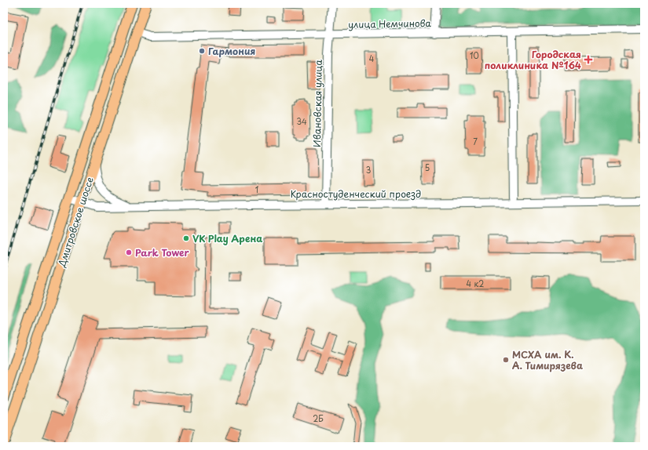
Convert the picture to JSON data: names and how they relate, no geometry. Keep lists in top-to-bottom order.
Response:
{
  "streets": {
    "main road": ["Дмитровское шоссе"],
    "street": ["улица Немчинова", "Ивановская улица", "Красностуденческий проезд"]
  },
  "crossings": [
    ["улица Немчинова", "Ивановская улица"],
    ["улица Немчинова", "Дмитровское шоссе"],
    ["Ивановская улица", "Красностуденческий проезд"],
    ["Красностуденческий проезд", "Дмитровское шоссе"]
  ],
  "places": {
    "other": [
      "Гармония",
      "VK Play Арена",
      "Park Tower",
      "МСХА им. К. А. Тимирязева"
    ],
    "health": ["Городская поликлиника №164"]
  },
  "house_numbers": [
    "10",
    "4",
    "34",
    "7",
    "5",
    "3",
    "1",
    "4 к2",
    "2Б"
  ]
}
